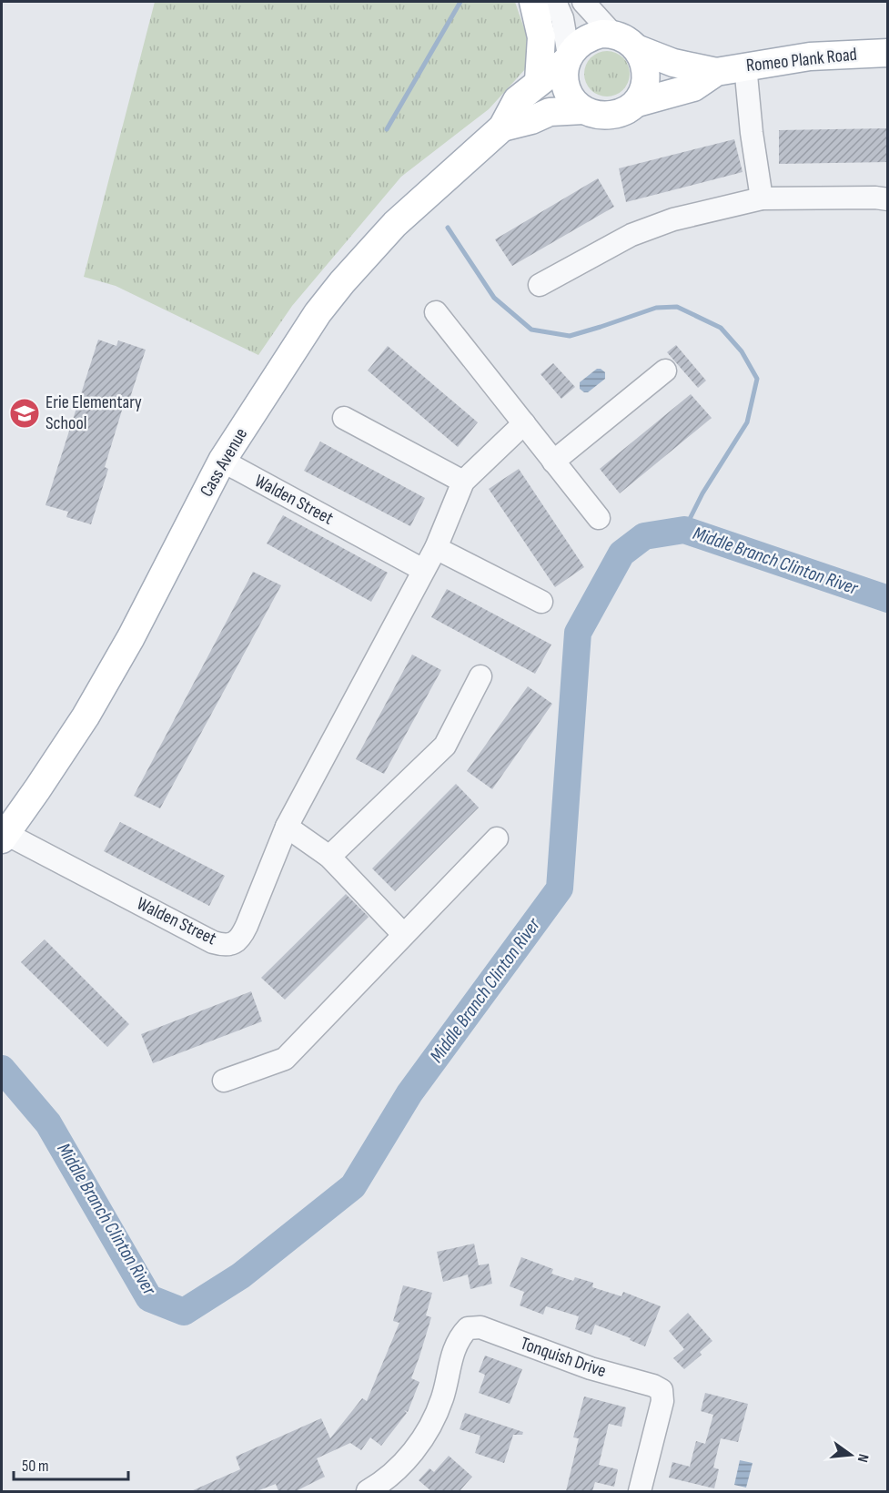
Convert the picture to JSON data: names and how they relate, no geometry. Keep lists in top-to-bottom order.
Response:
{
  "streets": {
    "main road": ["Romeo Plank Road", "Cass Avenue"],
    "street": ["Walden Street", "Tonquish Drive"]
  },
  "crossings": [
    ["Romeo Plank Road", "Cass Avenue"],
    ["Cass Avenue", "Walden Street"]
  ],
  "water": ["Middle Branch Clinton River"],
  "places": {
    "school or university": ["Erie Elementary School"]
  },
  "scale_bar": "50 m",
  "north": "right"
}
